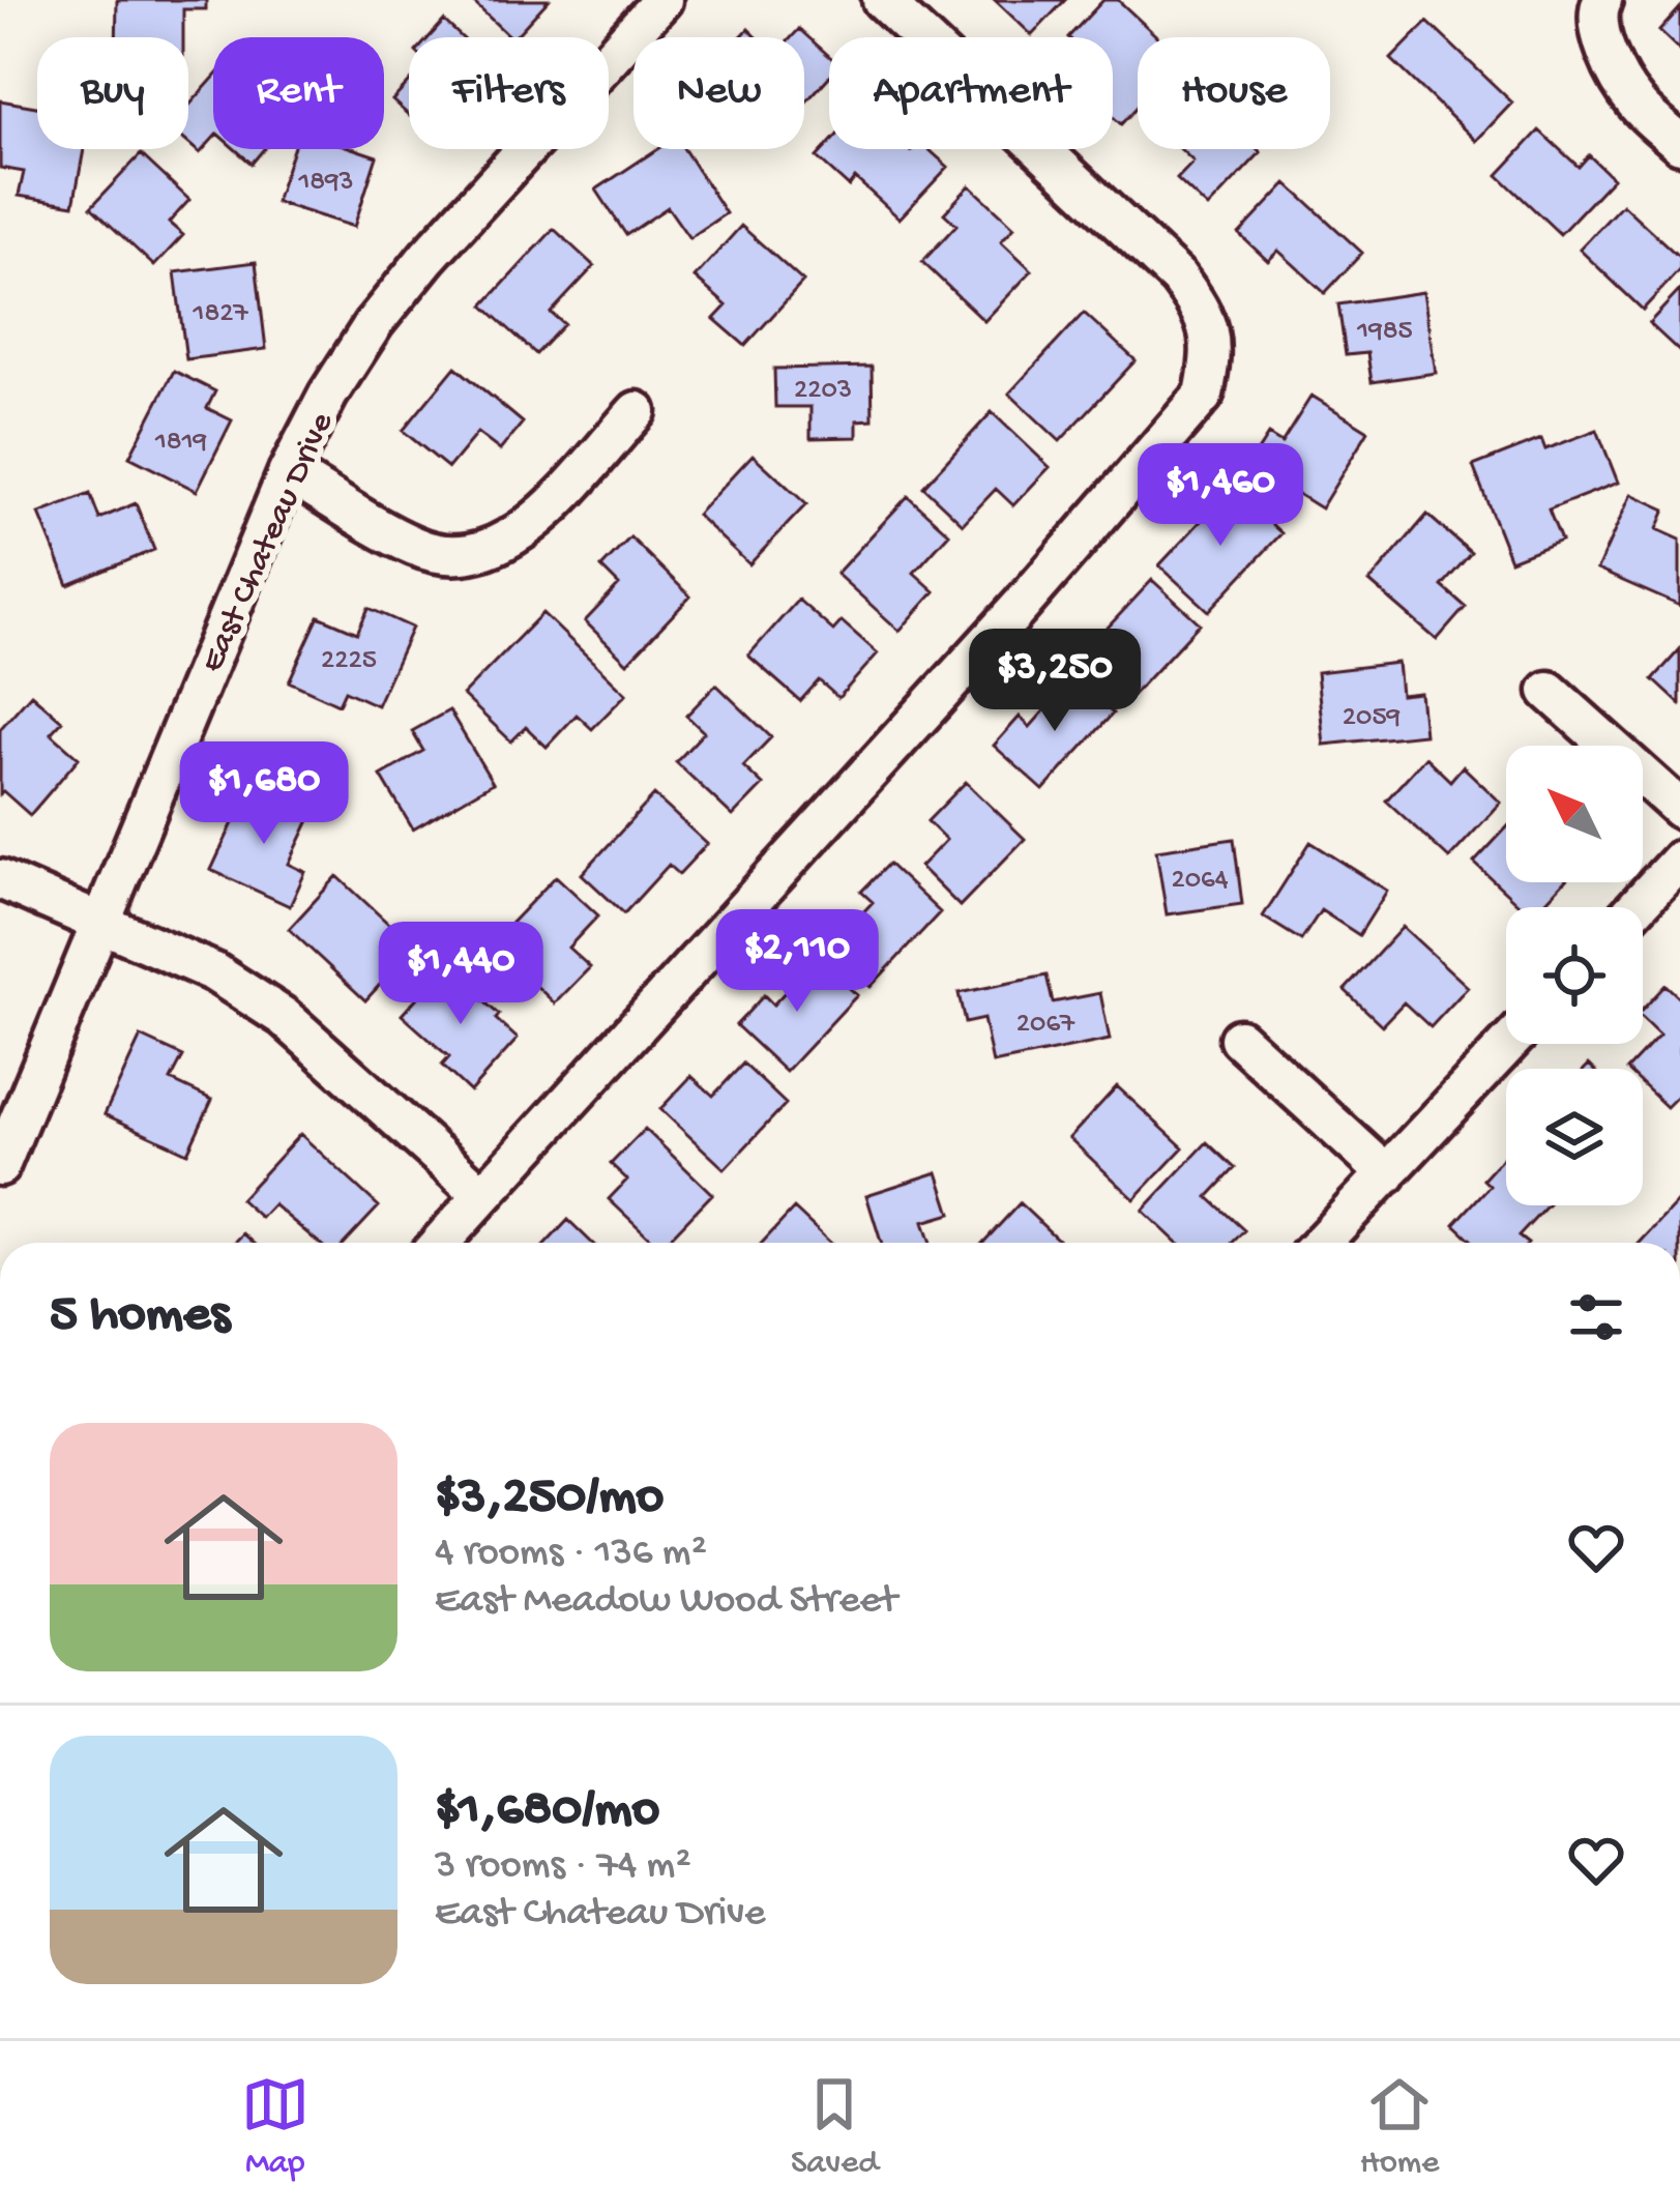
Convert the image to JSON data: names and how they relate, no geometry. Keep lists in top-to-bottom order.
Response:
{
  "streets": {
    "street": ["East Chateau Drive"]
  },
  "house_numbers": [
    "1893",
    "1827",
    "1985",
    "2203",
    "1819",
    "2225",
    "2059",
    "2064",
    "2067"
  ],
  "north": "top left",
  "page": {
    "chip": [
      "Buy",
      "Rent",
      "Filters",
      "New",
      "Apartment",
      "House"
    ],
    "price": [
      "$1,460",
      "$3,250",
      "$1,680",
      "$2,110",
      "$1,440"
    ],
    "heading": "5 homes",
    "list": [
      {
        "name": "$3,250/mo",
        "note": "4 rooms · 136 m² · East Meadow Wood Street"
      },
      {
        "name": "$1,680/mo",
        "note": "3 rooms · 74 m² · East Chateau Drive"
      }
    ],
    "tabs": ["Map", "Saved", "Home"]
  }
}
